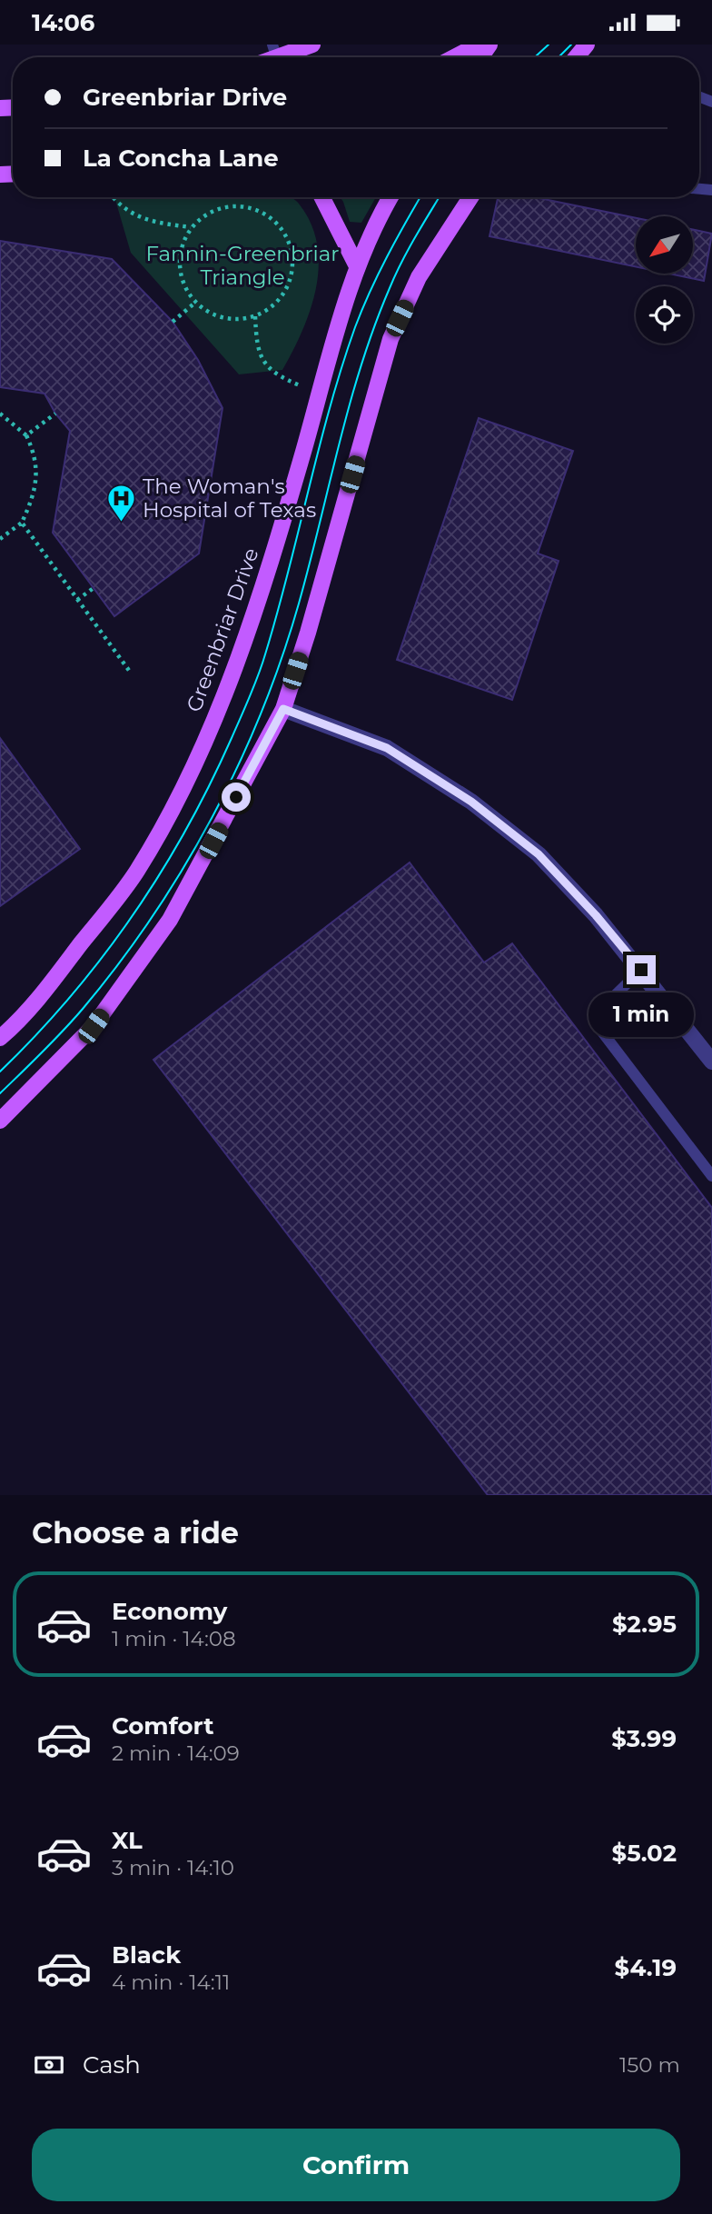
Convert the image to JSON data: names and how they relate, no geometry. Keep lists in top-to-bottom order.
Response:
{
  "streets": {
    "main road": ["Greenbriar Drive"]
  },
  "parks": ["Fannin-Greenbriar Triangle"],
  "places": {
    "hospital": ["The Woman's Hospital of Texas"]
  },
  "north": "bottom left",
  "page": {
    "status": "14:06",
    "banner": ["Greenbriar Drive", "La Concha Lane"],
    "bubble": "1 min",
    "heading": "Choose a ride",
    "list": [
      {
        "name": "Economy",
        "note": "1 min · 14:08",
        "value": "$2.95"
      },
      {
        "name": "Comfort",
        "note": "2 min · 14:09",
        "value": "$3.99"
      },
      {
        "name": "XL",
        "note": "3 min · 14:10",
        "value": "$5.02"
      },
      {
        "name": "Black",
        "note": "4 min · 14:11",
        "value": "$4.19"
      }
    ],
    "pay": ["Cash", "150 m"],
    "buttons": "Confirm"
  }
}
